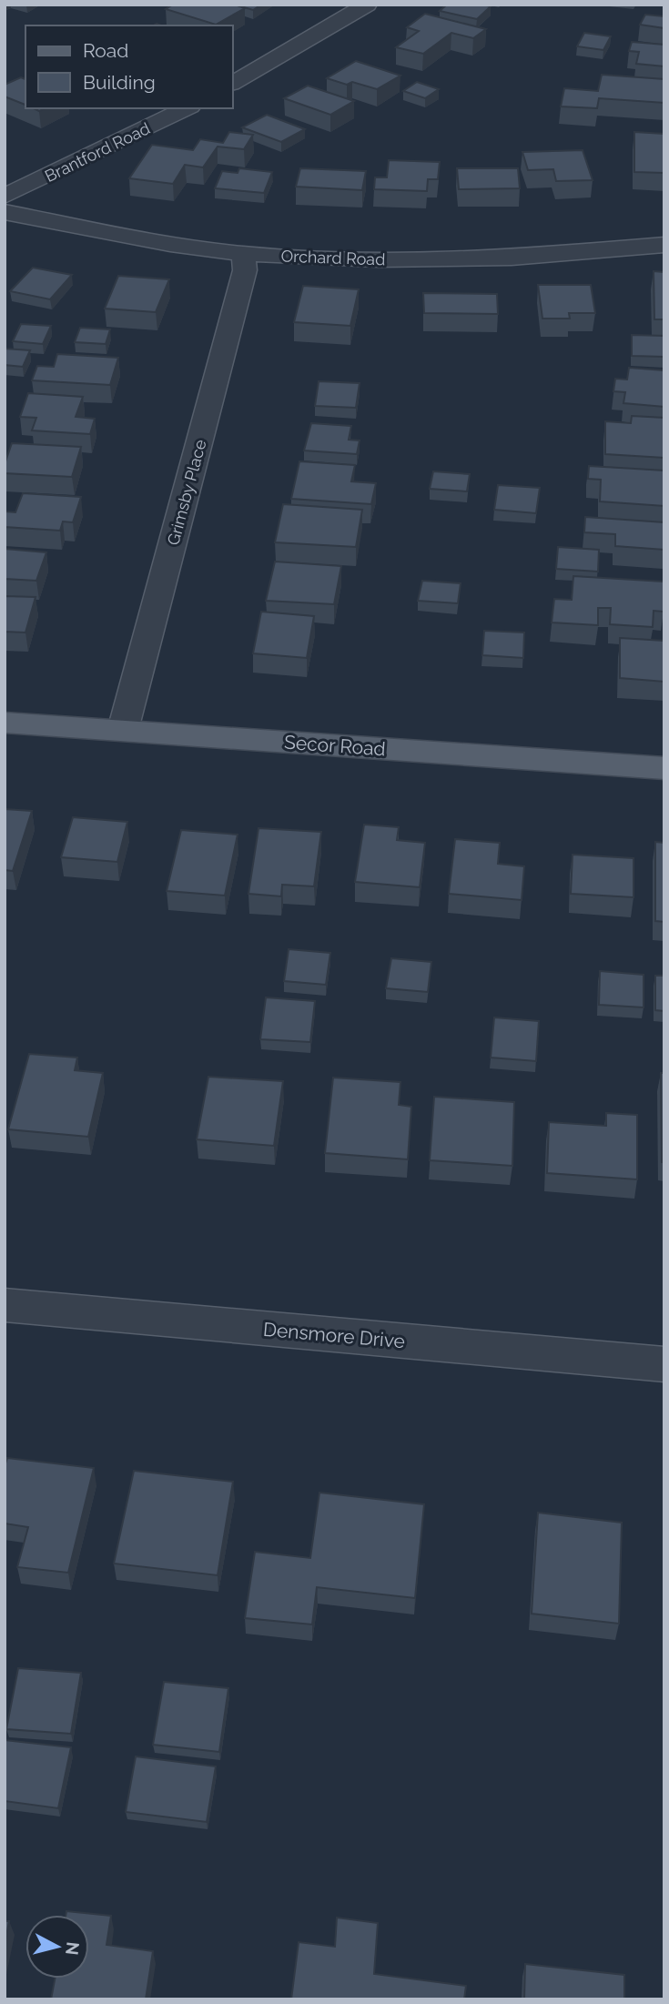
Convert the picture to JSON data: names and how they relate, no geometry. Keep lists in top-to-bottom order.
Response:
{
  "streets": {
    "main road": ["Secor Road"],
    "street": [
      "Brantford Road",
      "Orchard Road",
      "Grimsby Place",
      "Densmore Drive"
    ]
  },
  "crossings": [
    ["Orchard Road", "Grimsby Place"],
    ["Grimsby Place", "Secor Road"]
  ],
  "legend": ["Road", "Building"],
  "north": "right"
}
